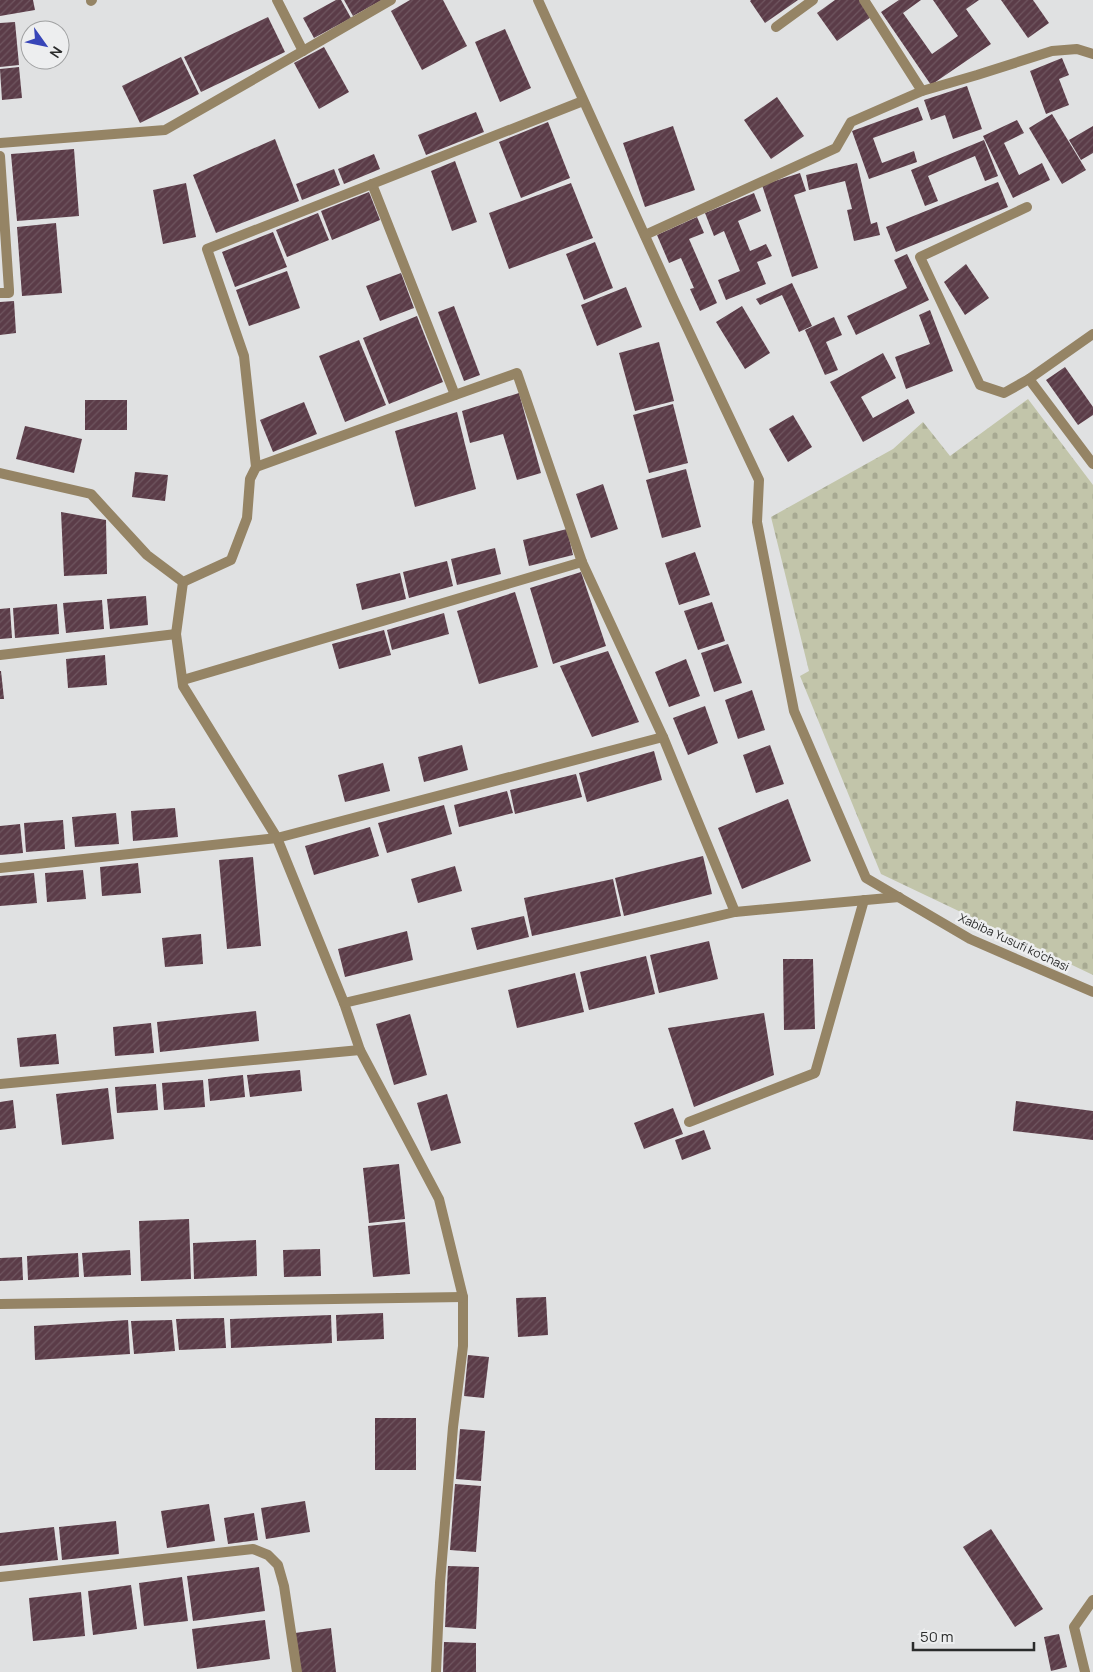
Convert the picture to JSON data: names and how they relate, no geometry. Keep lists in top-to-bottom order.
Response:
{
  "streets": {
    "street": ["Xabiba Yusufi ko'chasi"]
  },
  "scale_bar": "50 m",
  "north": "bottom right"
}
